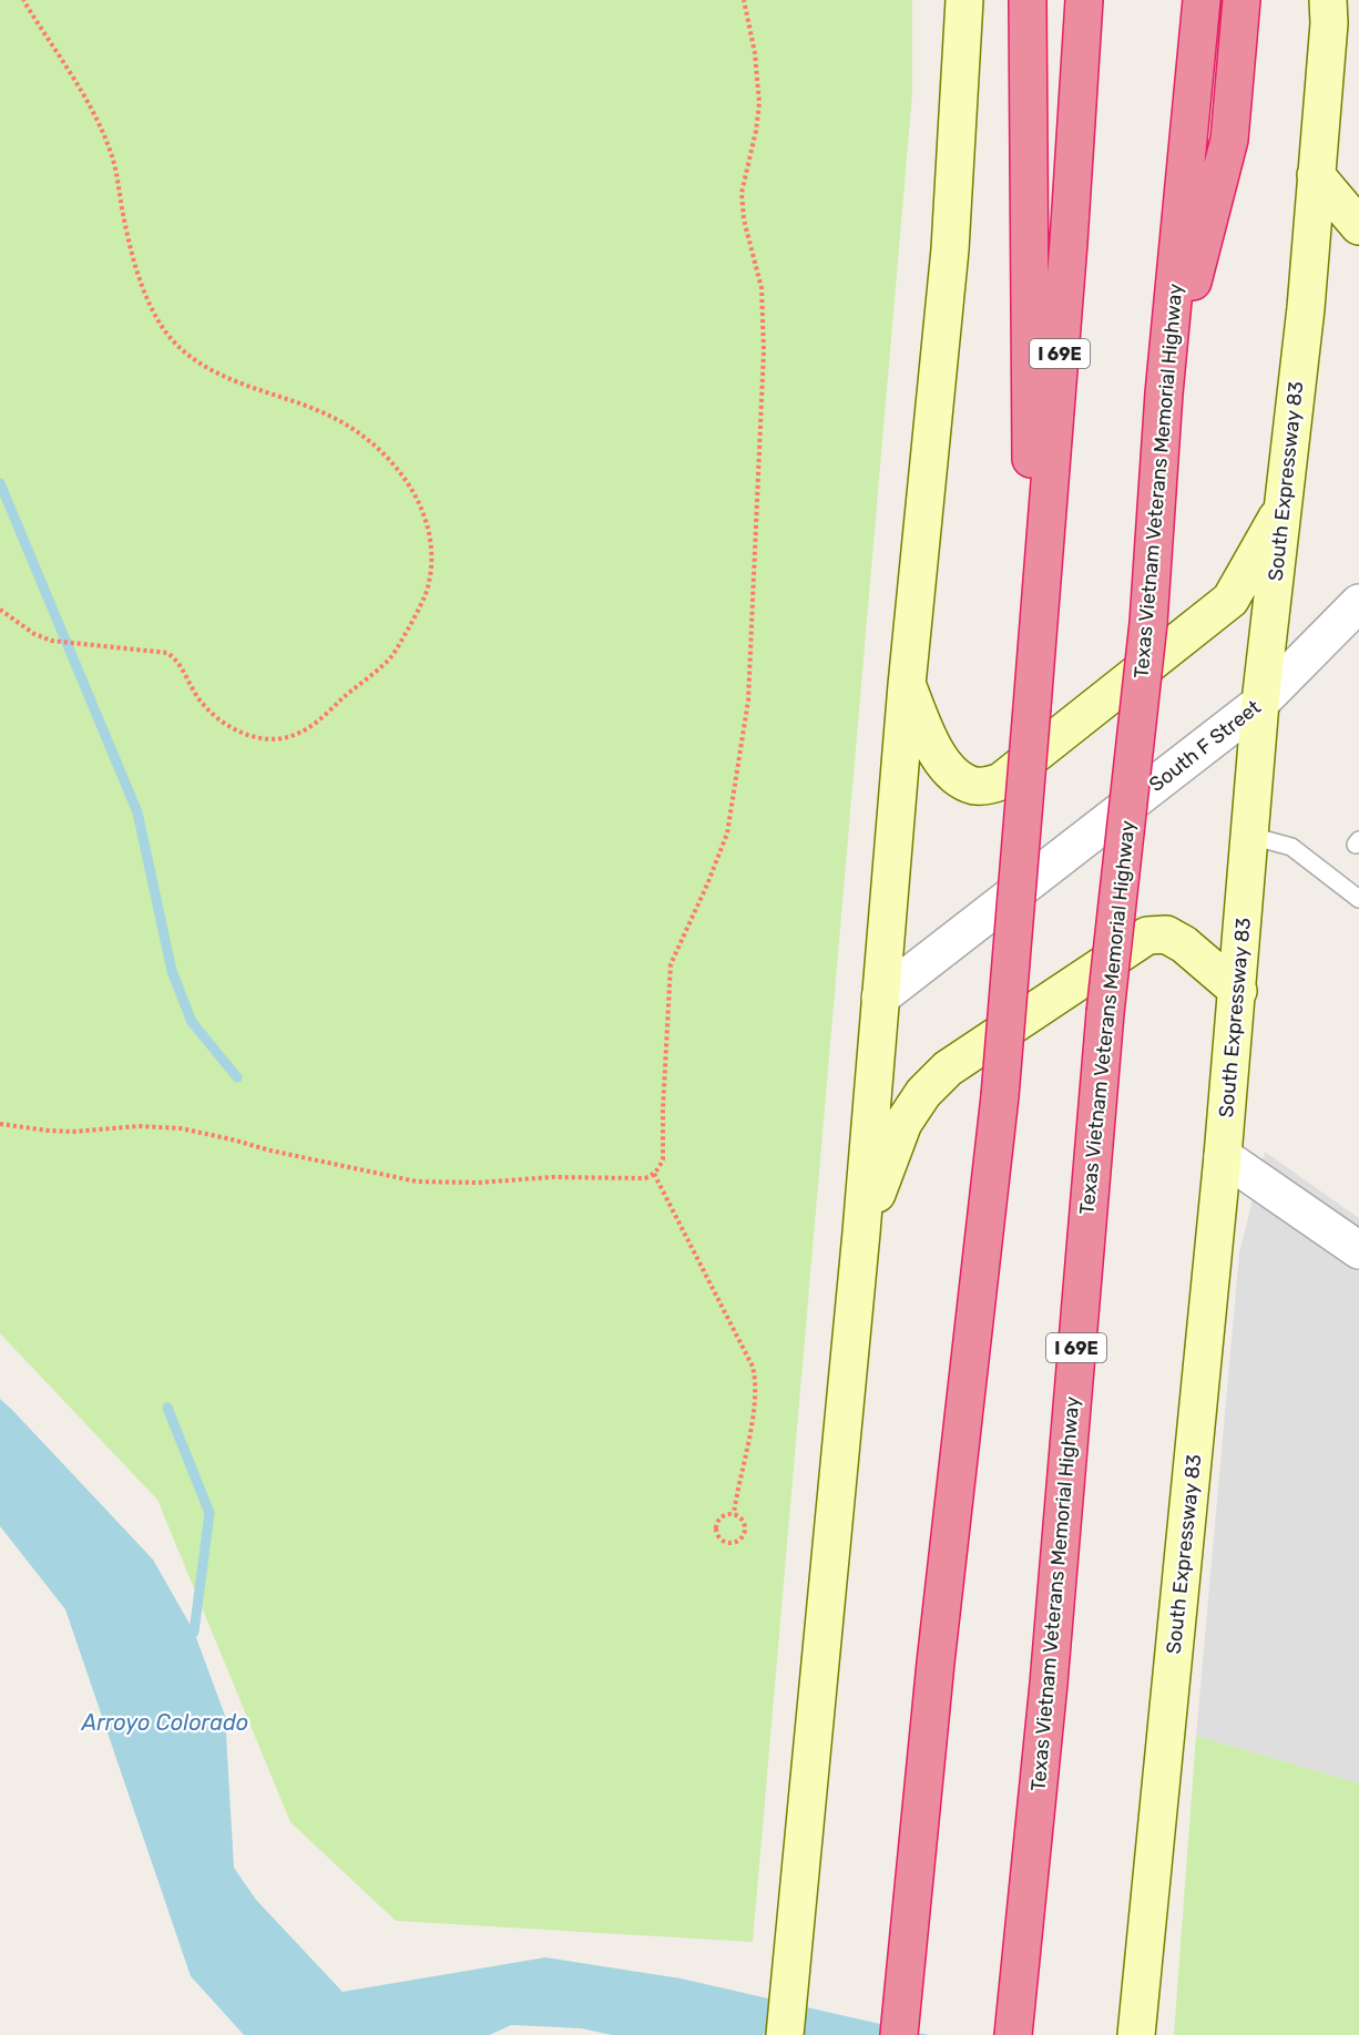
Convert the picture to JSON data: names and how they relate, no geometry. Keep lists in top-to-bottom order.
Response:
{
  "streets": {
    "highway": ["I 69E", "Texas Vietnam Veterans Memorial Highway"],
    "main road": ["South Expressway 83"],
    "street": ["South F Street"]
  },
  "crossings": [
    ["South Expressway 83", "South F Street"]
  ],
  "water": ["Arroyo Colorado"]
}
